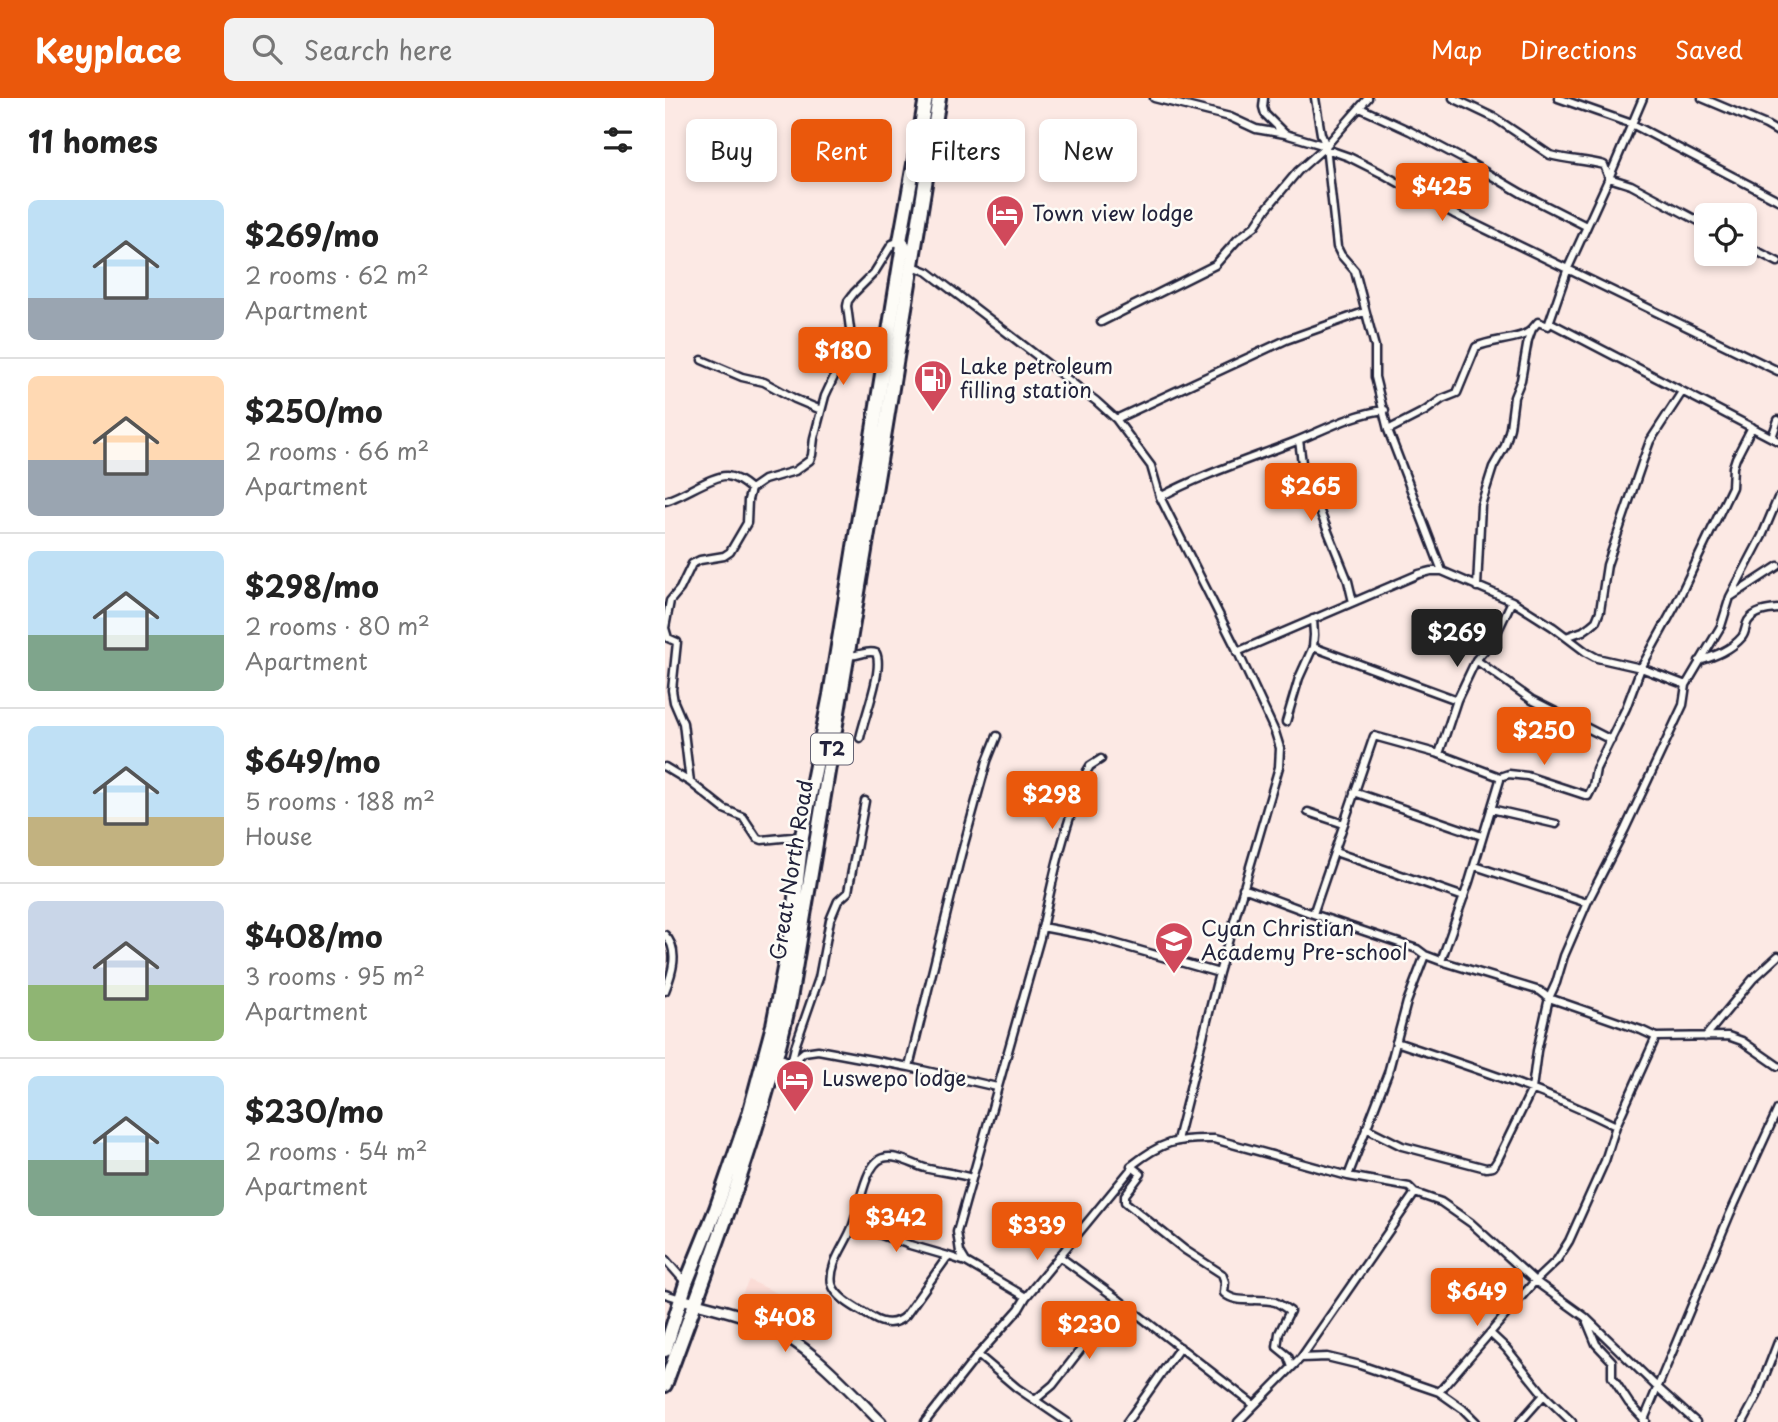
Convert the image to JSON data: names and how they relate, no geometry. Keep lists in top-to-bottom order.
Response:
{
  "streets": {
    "highway": ["T2", "Great North Road"]
  },
  "places": {
    "hotel": ["Town view lodge", "Luswepo lodge"],
    "fuel station": ["Lake petroleum filling station"],
    "school or university": ["Cyan Christian Academy Pre-school"]
  },
  "page": {
    "header": "Keyplace",
    "search": "Search here",
    "nav": ["Map", "Directions", "Saved"],
    "heading": "11 homes",
    "chip": [
      "Buy",
      "Rent",
      "Filters",
      "New"
    ],
    "price": [
      "$425",
      "$180",
      "$265",
      "$269",
      "$250",
      "$298",
      "$342",
      "$339",
      "$649",
      "$408",
      "$230"
    ],
    "list": [
      {
        "name": "$269/mo",
        "note": "2 rooms · 62 m² · Apartment"
      },
      {
        "name": "$250/mo",
        "note": "2 rooms · 66 m² · Apartment"
      },
      {
        "name": "$298/mo",
        "note": "2 rooms · 80 m² · Apartment"
      },
      {
        "name": "$649/mo",
        "note": "5 rooms · 188 m² · House"
      },
      {
        "name": "$408/mo",
        "note": "3 rooms · 95 m² · Apartment"
      },
      {
        "name": "$230/mo",
        "note": "2 rooms · 54 m² · Apartment"
      }
    ]
  }
}
